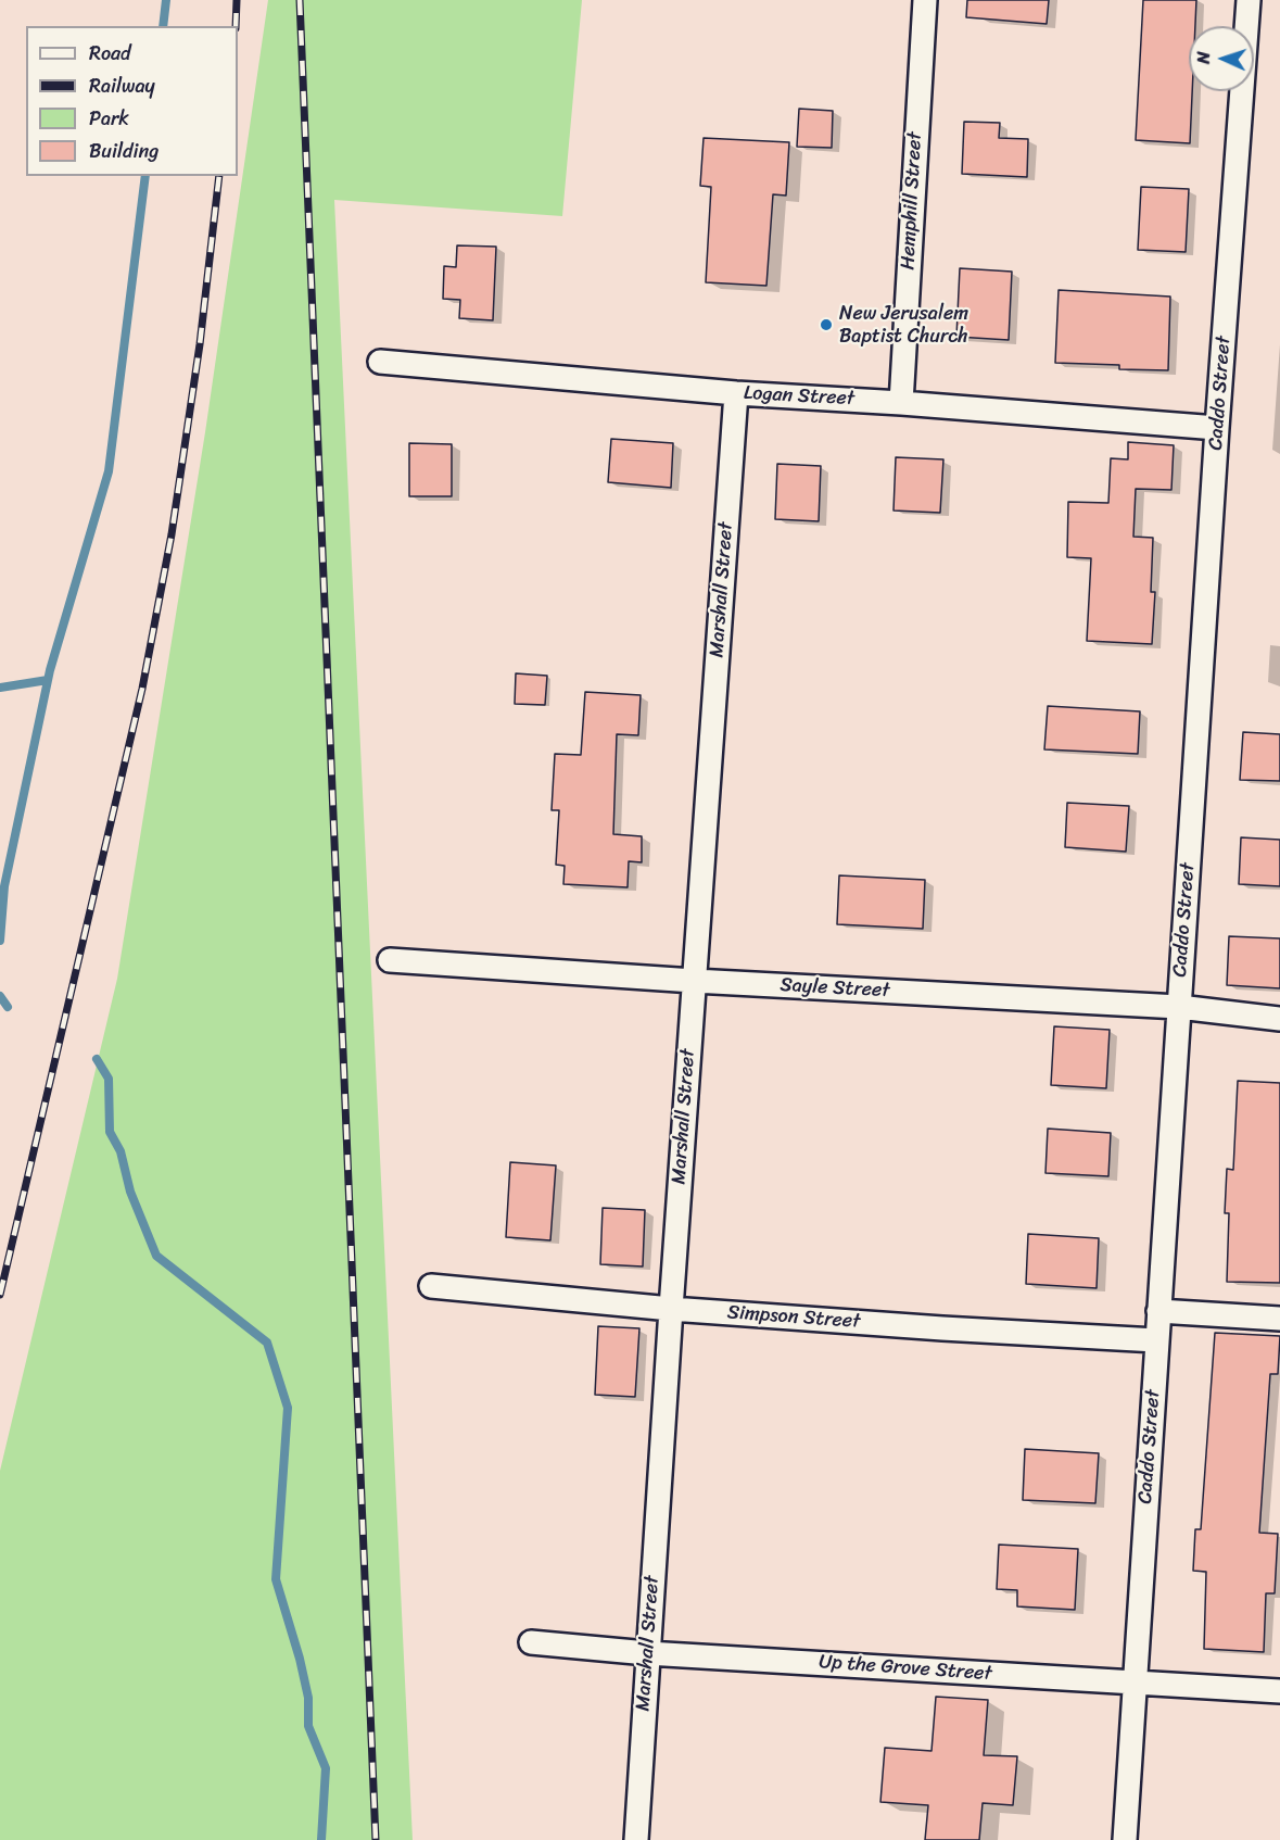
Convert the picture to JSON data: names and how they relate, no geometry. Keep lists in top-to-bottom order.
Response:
{
  "streets": {
    "street": [
      "Hemphill Street",
      "Caddo Street",
      "Logan Street",
      "Marshall Street",
      "Sayle Street",
      "Simpson Street",
      "Up the Grove Street"
    ]
  },
  "crossings": [
    ["Hemphill Street", "Logan Street"],
    ["Caddo Street", "Logan Street"],
    ["Caddo Street", "Sayle Street"],
    ["Caddo Street", "Simpson Street"],
    ["Caddo Street", "Up the Grove Street"],
    ["Logan Street", "Marshall Street"],
    ["Marshall Street", "Sayle Street"],
    ["Marshall Street", "Simpson Street"],
    ["Marshall Street", "Up the Grove Street"]
  ],
  "places": ["New Jerusalem Baptist Church"],
  "legend": [
    "Road",
    "Railway",
    "Park",
    "Building"
  ],
  "north": "left"
}
